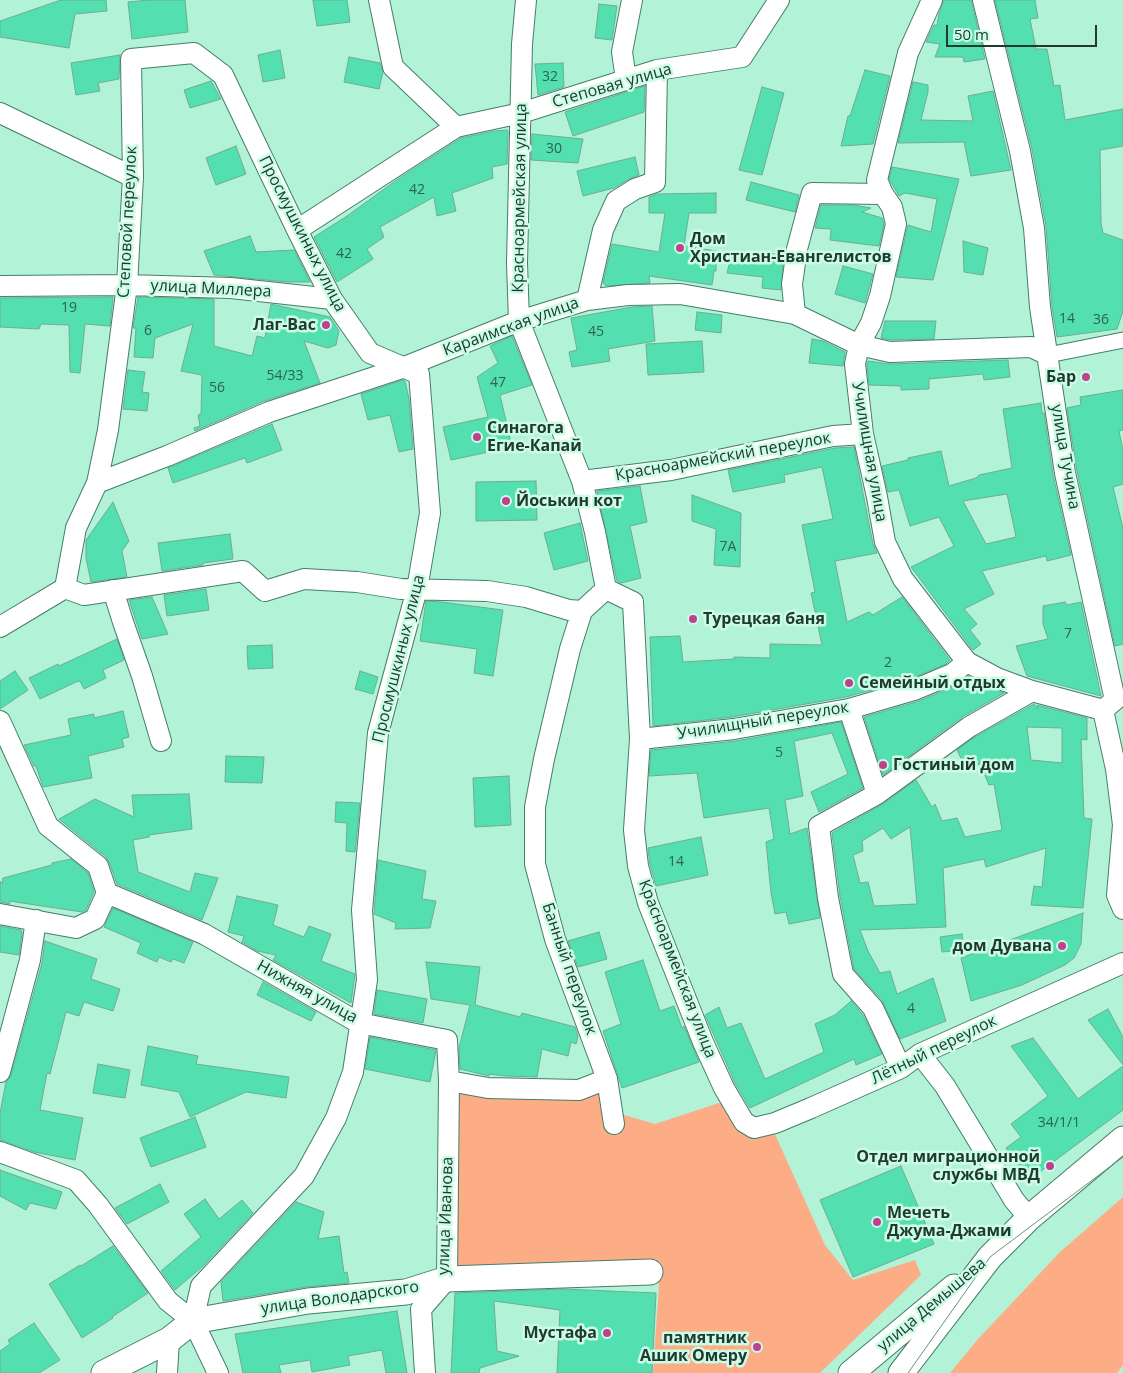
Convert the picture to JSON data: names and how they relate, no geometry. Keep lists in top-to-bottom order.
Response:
{
  "streets": {
    "street": [
      "Степовая улица",
      "Красноармейская улица",
      "Степовой переулок",
      "Просмушкиных улица",
      "улица Миллера",
      "Караимская улица",
      "Училищная улица",
      "Красноармейский переулок",
      "улица Тучина",
      "Училищный переулок",
      "Банный переулок",
      "Нижняя улица",
      "Лётный переулок",
      "улица Иванова",
      "улица Володарского",
      "улица Демышева"
    ]
  },
  "crossings": [
    ["Степовая улица", "Красноармейская улица"],
    ["Степовая улица", "Просмушкиных улица"],
    ["Красноармейская улица", "Караимская улица"],
    ["Красноармейская улица", "Красноармейский переулок"],
    ["Красноармейская улица", "Училищный переулок"],
    ["Красноармейская улица", "Банный переулок"],
    ["Красноармейская улица", "Лётный переулок"],
    ["Степовой переулок", "Просмушкиных улица"],
    ["Степовой переулок", "улица Миллера"],
    ["Степовой переулок", "Караимская улица"],
    ["Просмушкиных улица", "улица Миллера"],
    ["Просмушкиных улица", "Караимская улица"],
    ["Просмушкиных улица", "Нижняя улица"],
    ["Просмушкиных улица", "улица Володарского"],
    ["Караимская улица", "Училищная улица"],
    ["Караимская улица", "улица Тучина"],
    ["Училищная улица", "Красноармейский переулок"],
    ["Училищная улица", "улица Тучина"],
    ["Училищная улица", "Училищный переулок"],
    ["Нижняя улица", "улица Иванова"],
    ["улица Иванова", "улица Володарского"]
  ],
  "places": [
    "Дом Христиан-Евангелистов",
    "Лаг-Вас",
    "Бар",
    "Синагога Егие-Капай",
    "Йоськин кот",
    "Турецкая баня",
    "Семейный отдых",
    "Гостиный дом",
    "дом Дувана",
    "Отдел миграционной службы МВД",
    "Мечеть Джума-Джами",
    "Мустафа",
    "памятник Ашик Омеру"
  ],
  "house_numbers": [
    "32",
    "30",
    "42",
    "42",
    "19",
    "14",
    "36",
    "6",
    "45",
    "54/33",
    "47",
    "56",
    "7А",
    "7",
    "2",
    "5",
    "14",
    "4",
    "34/1/1"
  ],
  "scale_bar": "50 m"
}
